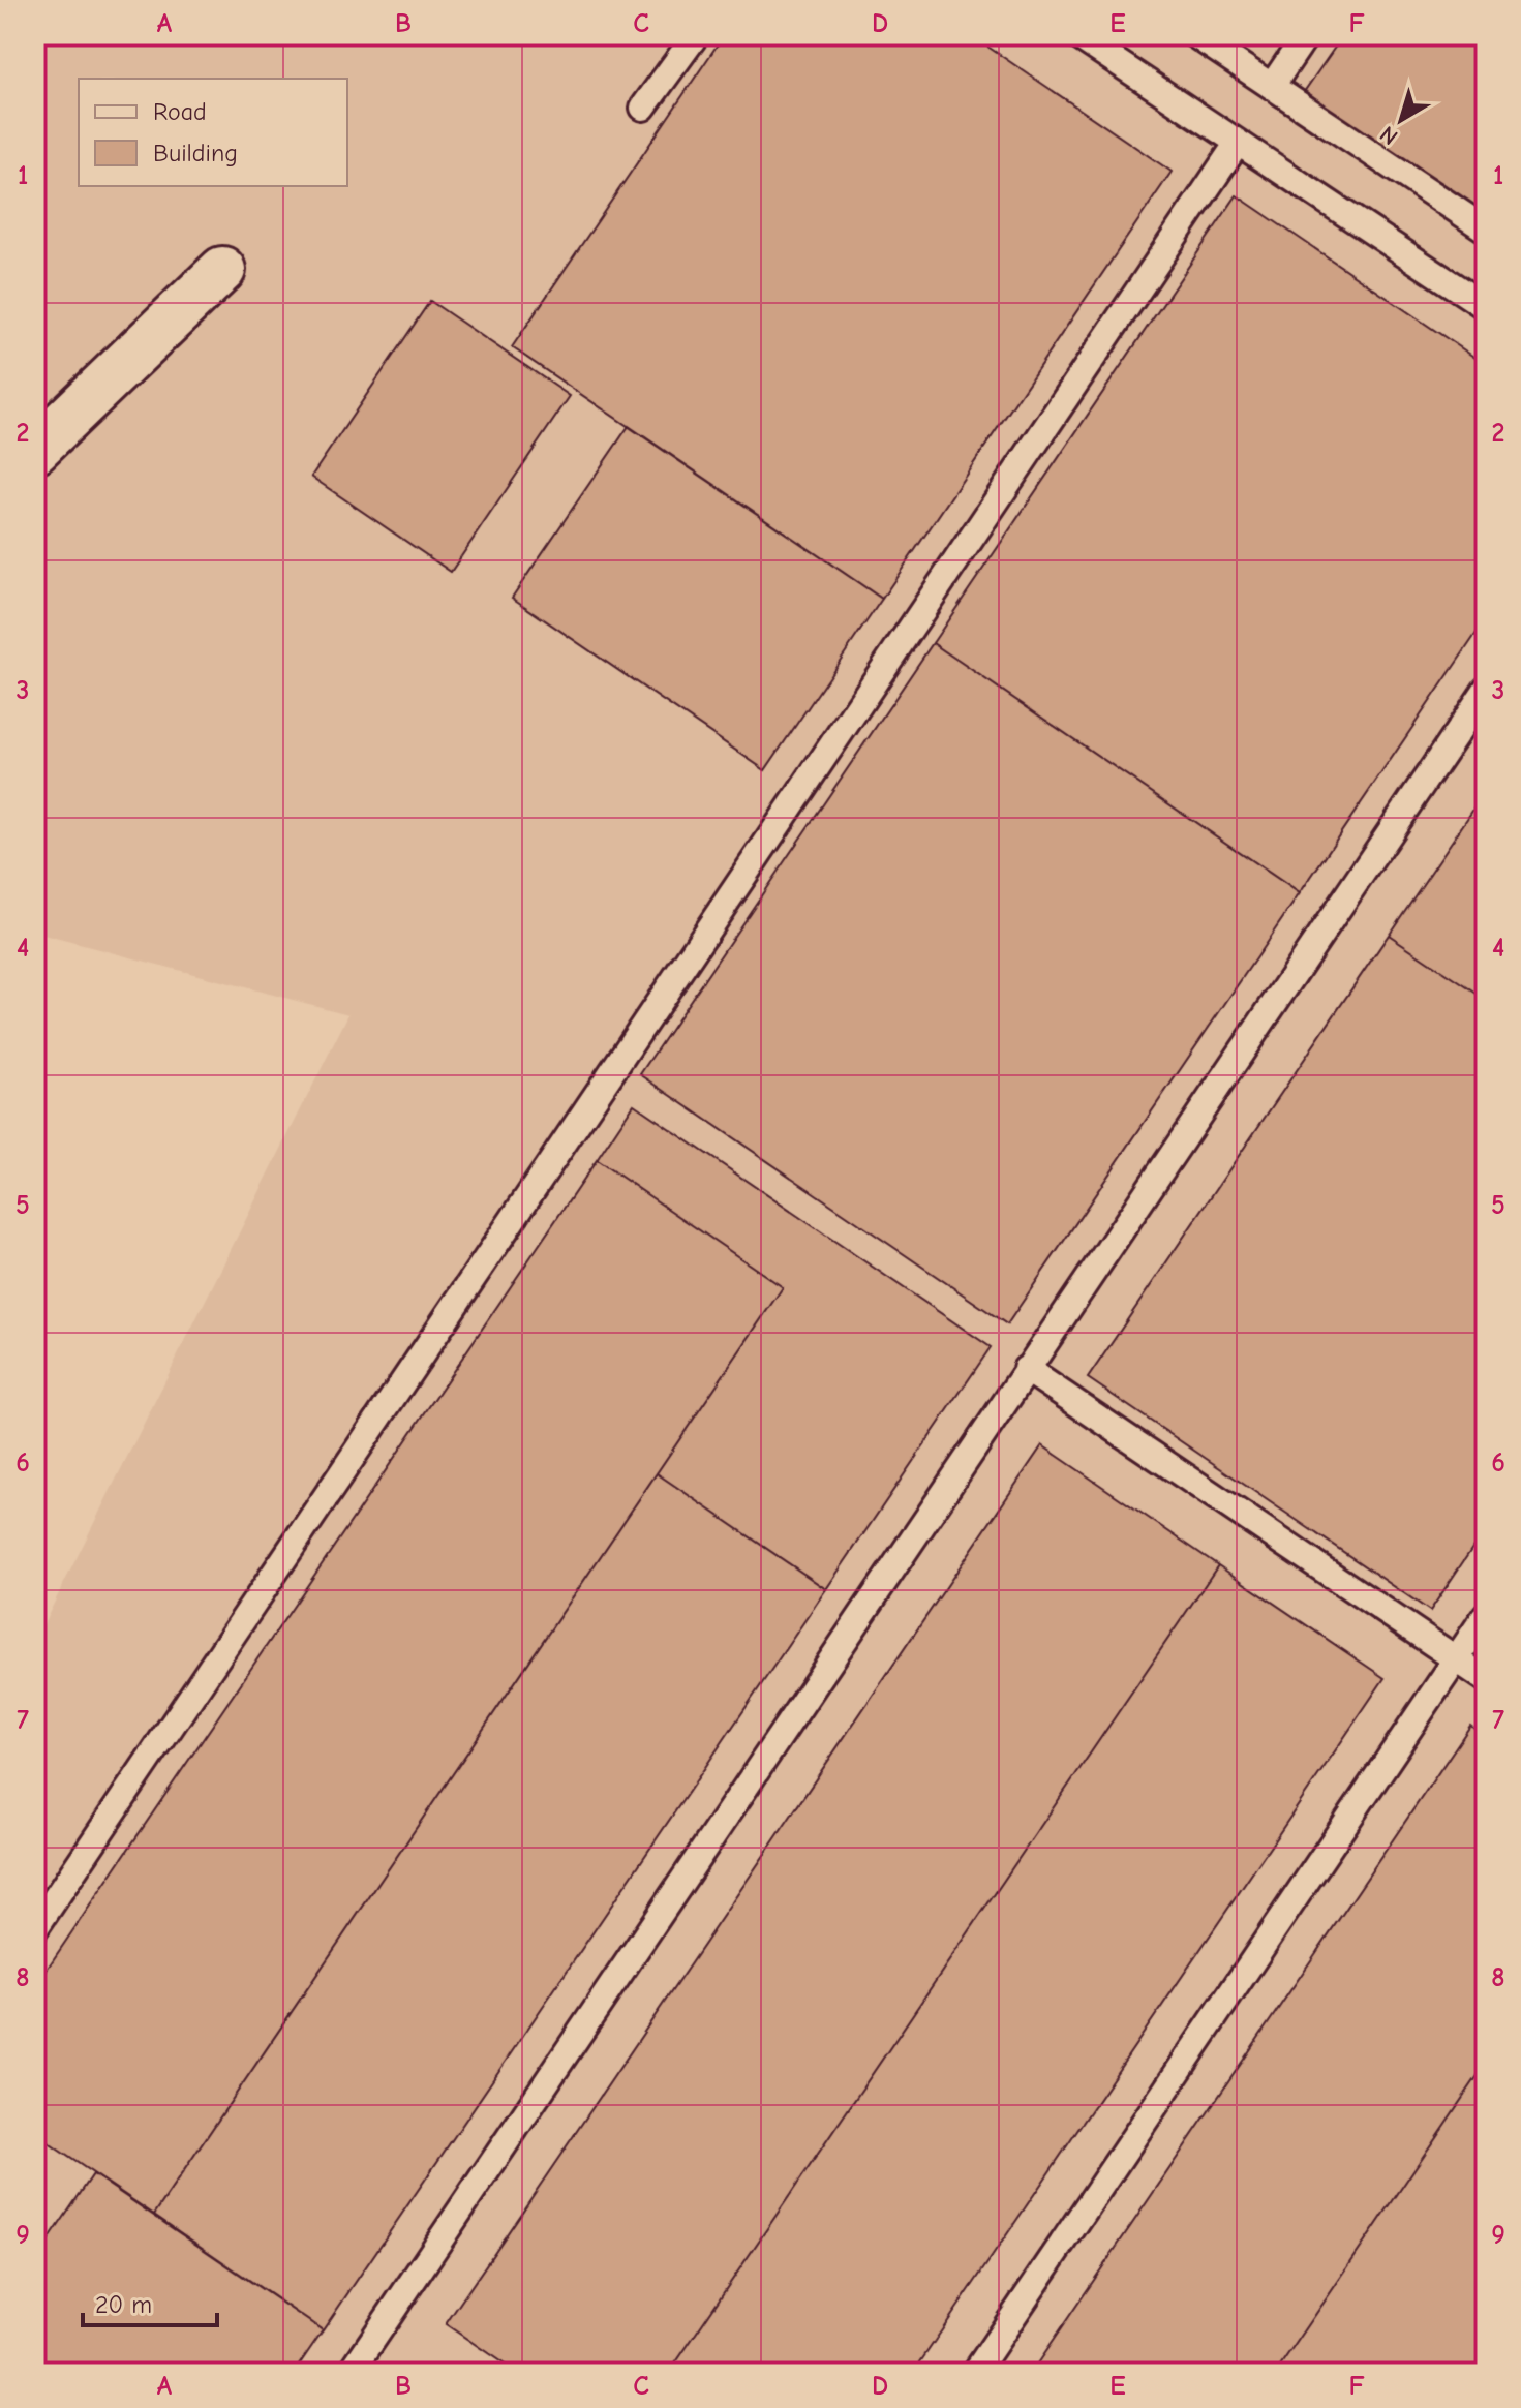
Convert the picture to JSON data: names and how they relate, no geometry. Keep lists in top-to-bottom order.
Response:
{
  "legend": ["Road", "Building"],
  "scale_bar": "20 m",
  "north": "bottom left",
  "grid": {
    "columns": [
      "A",
      "B",
      "C",
      "D",
      "E",
      "F"
    ],
    "rows": [
      "1",
      "2",
      "3",
      "4",
      "5",
      "6",
      "7",
      "8",
      "9"
    ]
  }
}
